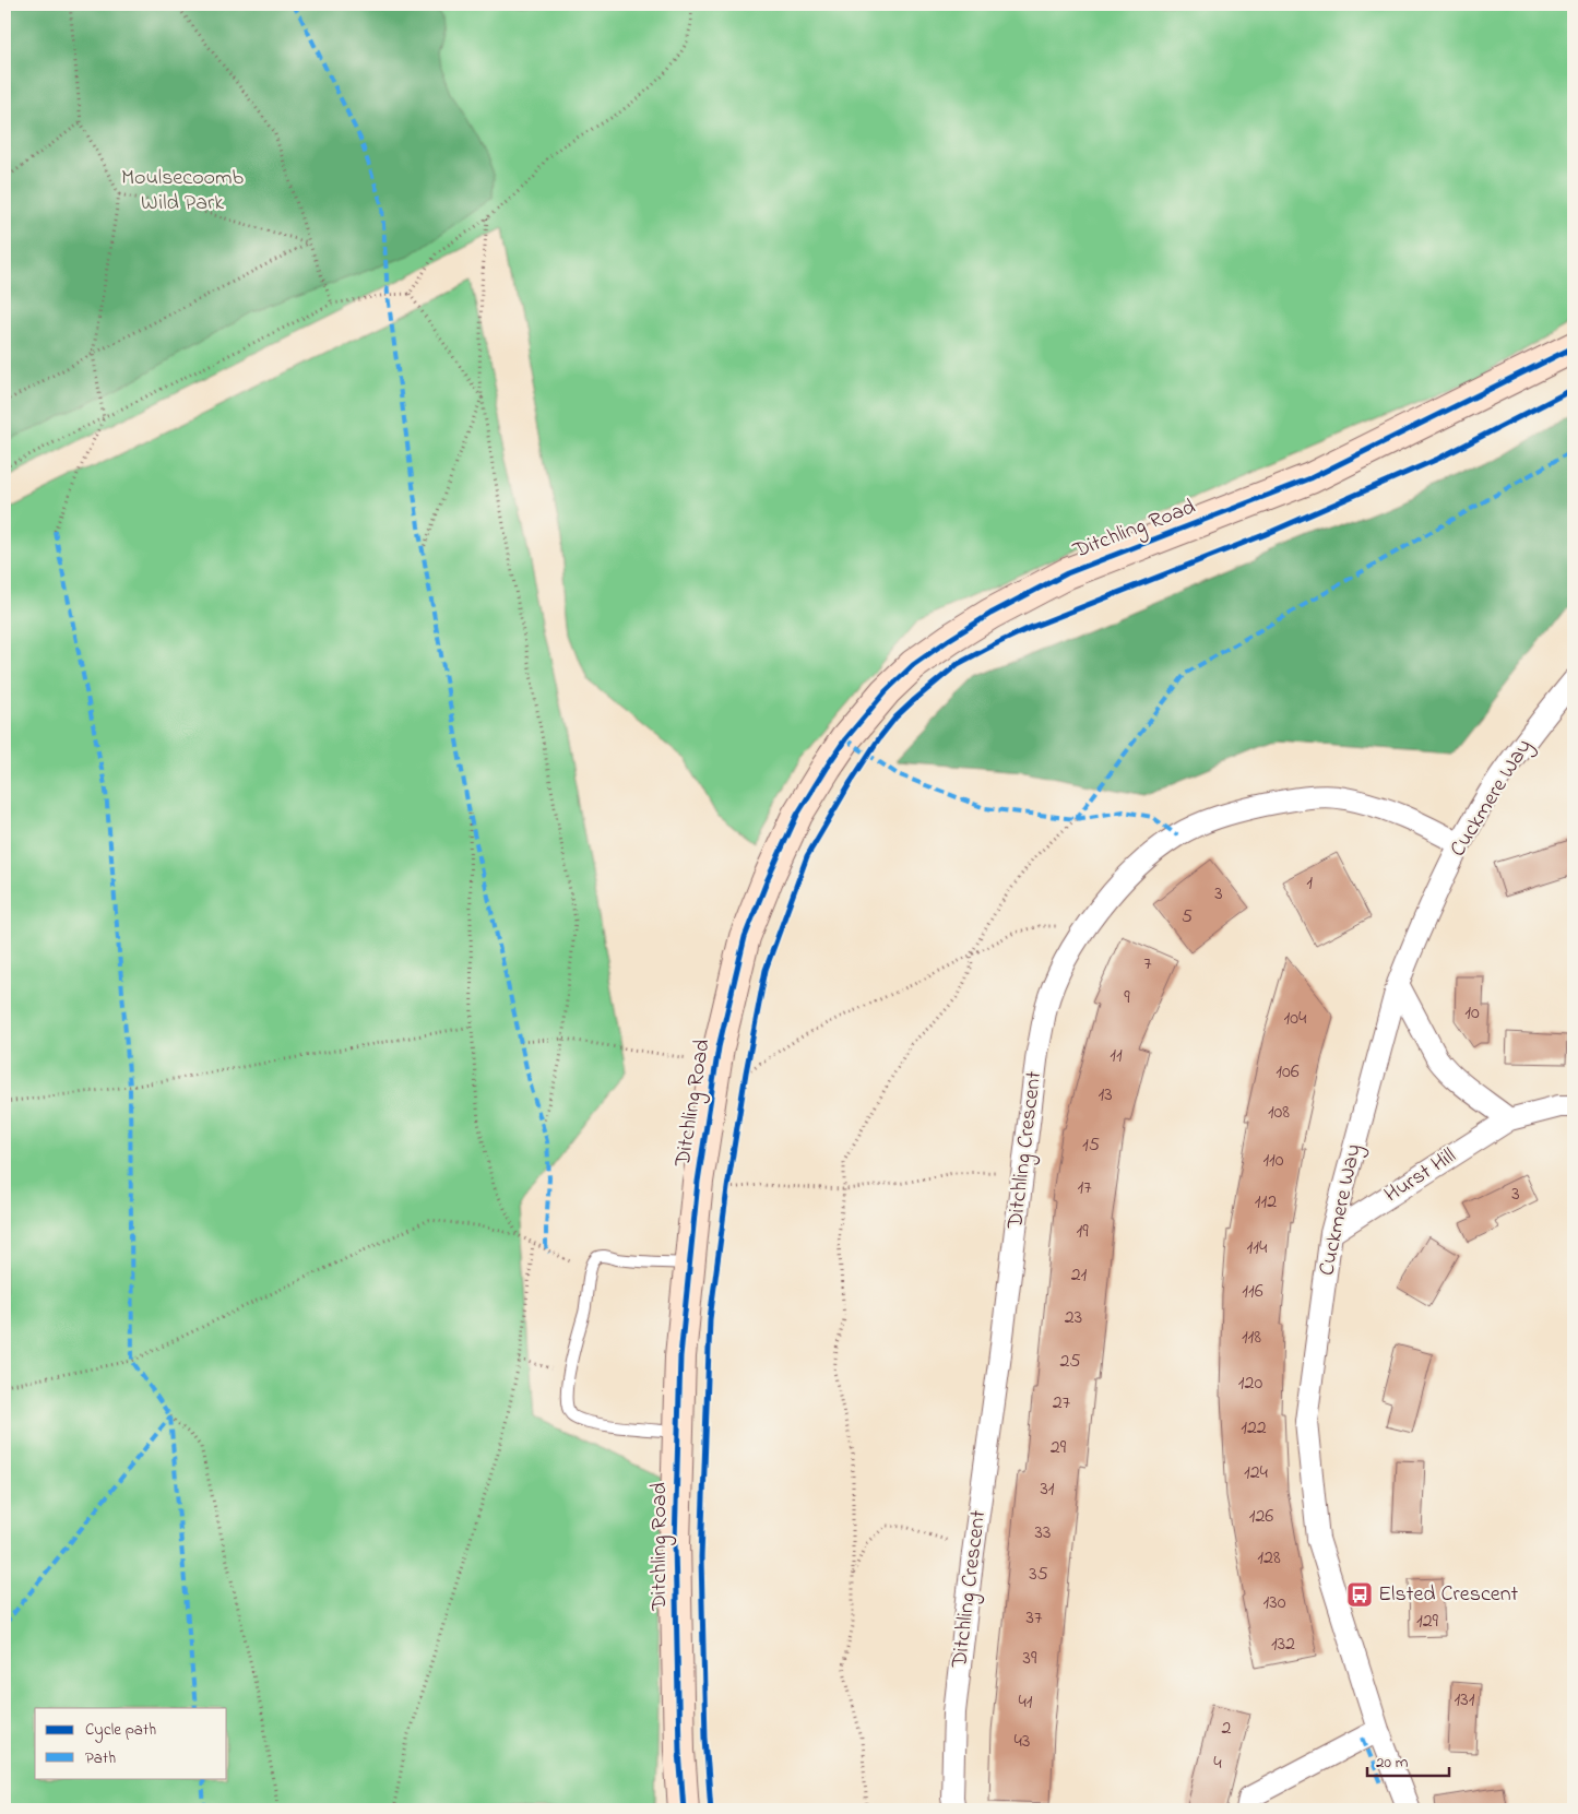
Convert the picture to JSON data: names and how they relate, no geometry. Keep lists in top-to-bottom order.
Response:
{
  "streets": {
    "street": [
      "Ditchling Road",
      "Cuckmere Way",
      "Ditchling Crescent",
      "Hurst Hill"
    ]
  },
  "crossings": [
    ["Cuckmere Way", "Ditchling Crescent"],
    ["Cuckmere Way", "Hurst Hill"]
  ],
  "parks": ["Moulsecoomb Wild Park"],
  "places": {
    "bus stop": ["Elsted Crescent"]
  },
  "house_numbers": [
    "1",
    "3",
    "5",
    "7",
    "9",
    "10",
    "104",
    "11",
    "106",
    "13",
    "108",
    "15",
    "110",
    "17",
    "3",
    "112",
    "19",
    "114",
    "21",
    "116",
    "23",
    "118",
    "25",
    "120",
    "27",
    "122",
    "29",
    "124",
    "31",
    "126",
    "33",
    "128",
    "35",
    "130",
    "37",
    "129",
    "132",
    "39",
    "131",
    "41",
    "2",
    "43",
    "4"
  ],
  "legend": ["Cycle path", "Path"],
  "scale_bar": "20 m"
}
